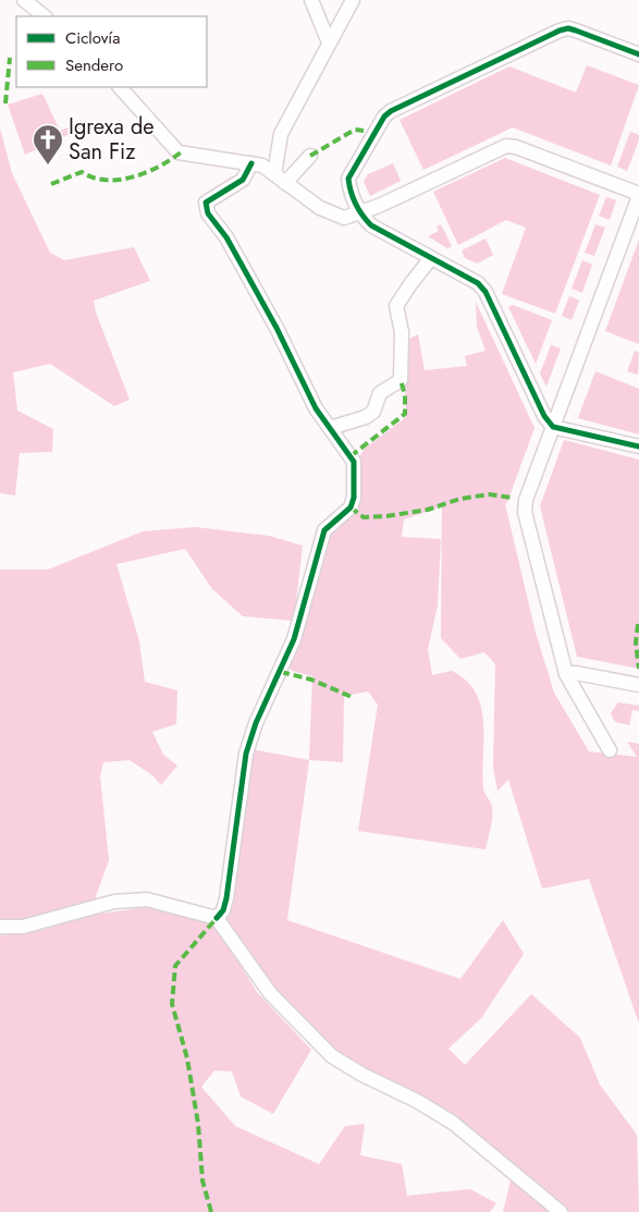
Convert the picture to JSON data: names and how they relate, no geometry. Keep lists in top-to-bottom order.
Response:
{
  "places": {
    "church": ["Igrexa de San Fiz"]
  },
  "legend": ["Ciclovía", "Sendero"]
}
